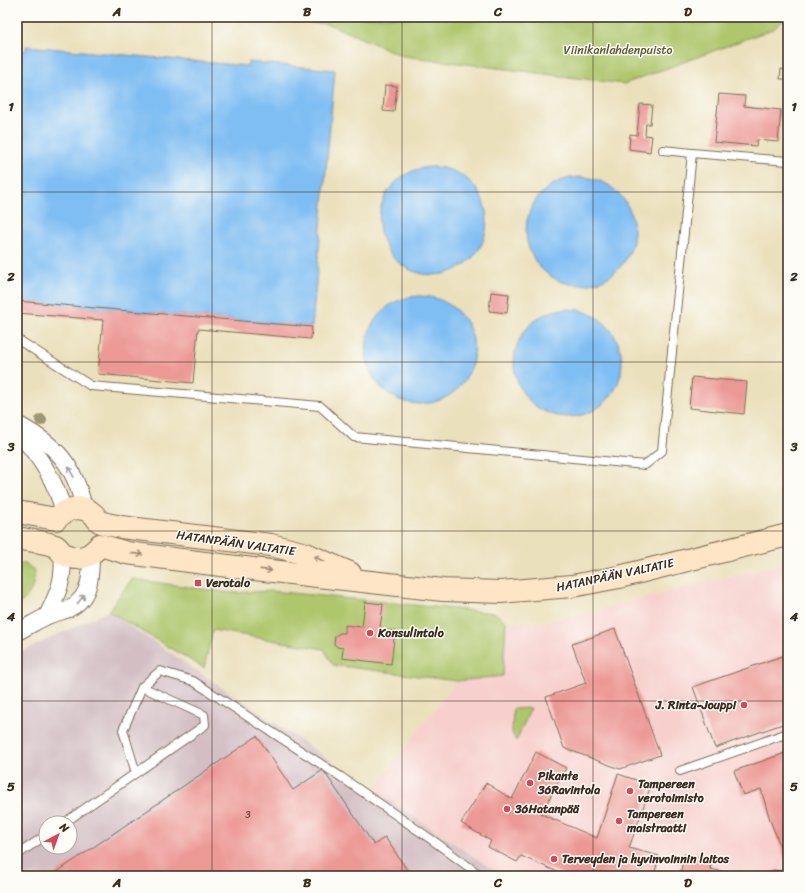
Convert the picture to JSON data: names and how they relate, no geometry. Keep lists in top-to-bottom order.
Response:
{
  "streets": {
    "main road": ["HATANPÄÄN VALTATIE"]
  },
  "parks": ["Viinikanlahdenpuisto"],
  "places": {
    "transit": ["Verotalo"],
    "other": [
      "Konsulintalo",
      "J. Rinta-Jouppi",
      "Pikante 36Ravintola",
      "Tampereen verotoimisto",
      "36Hatanpää",
      "Tampereen maistraatti",
      "Terveyden ja hyvinvoinnin laitos"
    ]
  },
  "house_numbers": ["3"],
  "north": "top right",
  "grid": {
    "columns": [
      "A",
      "B",
      "C",
      "D"
    ],
    "rows": [
      "1",
      "2",
      "3",
      "4",
      "5"
    ]
  }
}
